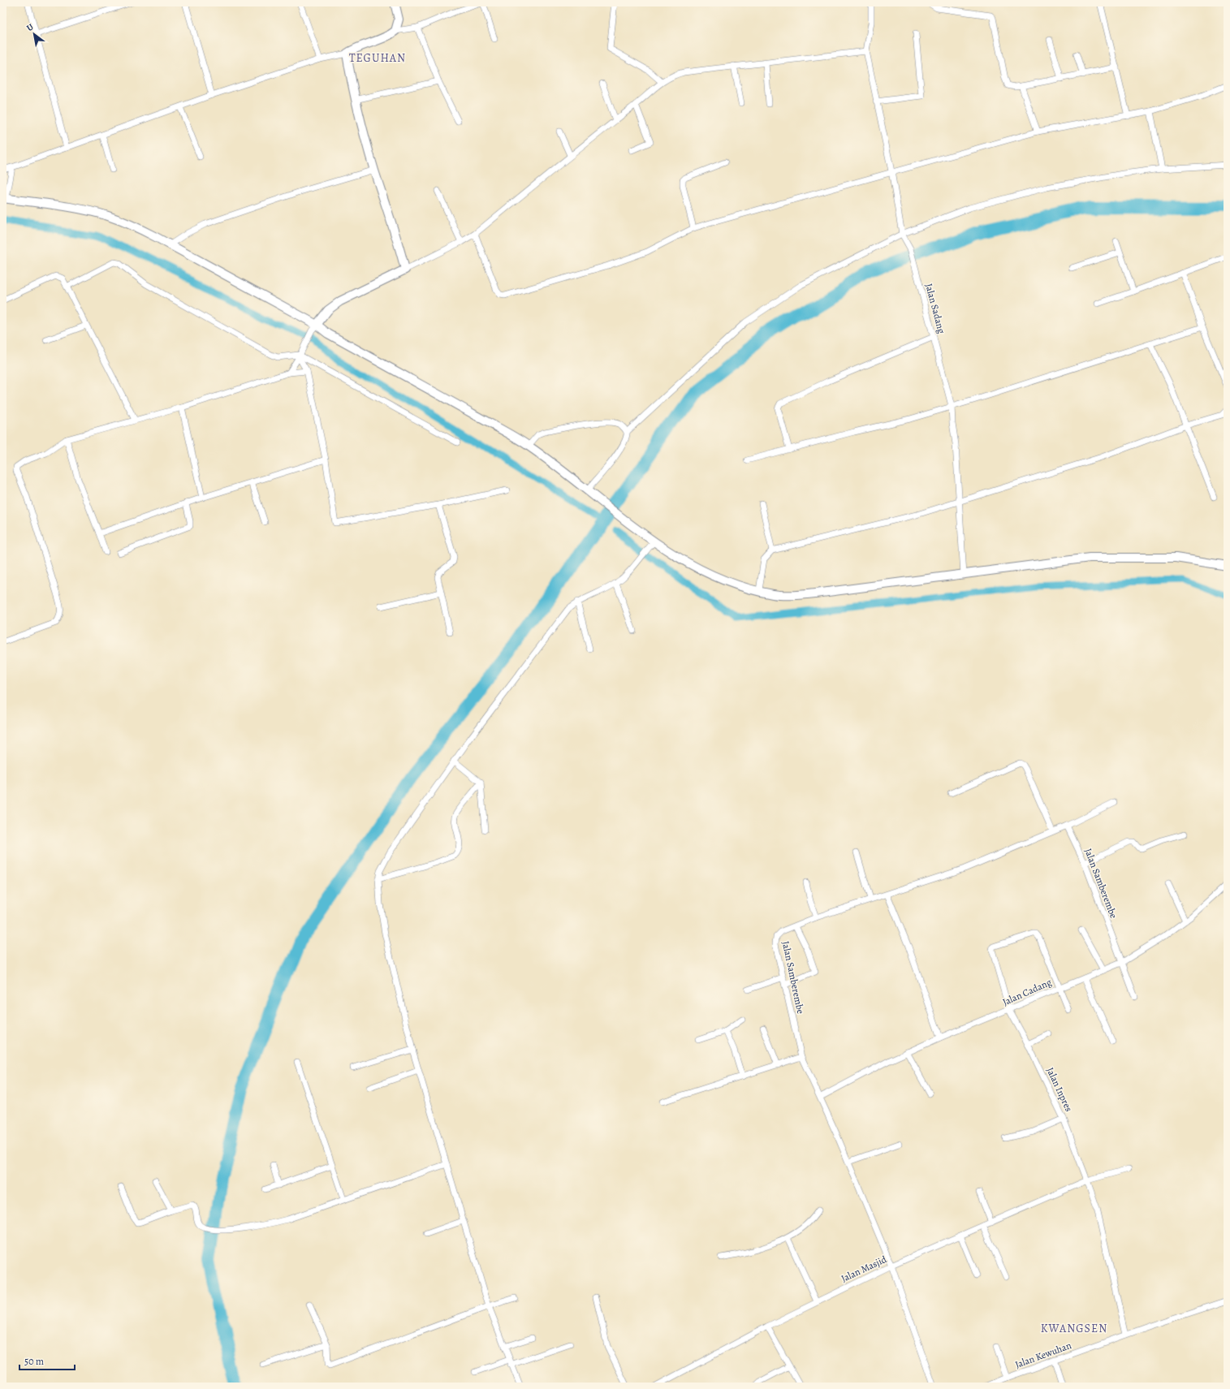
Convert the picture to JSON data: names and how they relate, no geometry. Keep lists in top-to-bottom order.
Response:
{
  "streets": {
    "street": [
      "Jalan Sadang",
      "Jalan Samberembe",
      "Jalan Cadang",
      "Jalan Inpres",
      "Jalan Masjid",
      "Jalan Kewuhan"
    ]
  },
  "crossings": [
    ["Jalan Samberembe", "Jalan Cadang"],
    ["Jalan Samberembe", "Jalan Masjid"],
    ["Jalan Cadang", "Jalan Inpres"],
    ["Jalan Inpres", "Jalan Masjid"],
    ["Jalan Inpres", "Jalan Kewuhan"]
  ],
  "districts": ["TEGUHAN", "KWANGSEN"],
  "scale_bar": "50 m",
  "north": "top left"
}
